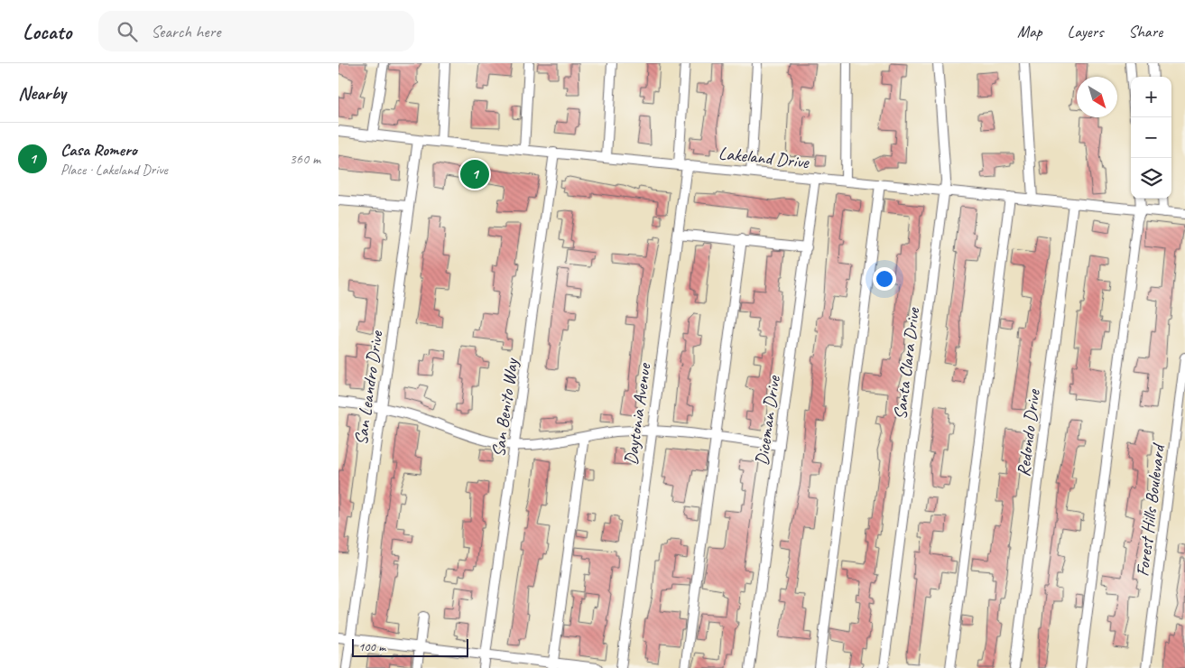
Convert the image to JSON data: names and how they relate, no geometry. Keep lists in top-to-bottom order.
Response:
{
  "streets": {
    "street": [
      "Lakeland Drive",
      "Santa Clara Drive",
      "San Leandro Drive",
      "San Benito Way",
      "Daytonia Avenue",
      "Diceman Drive",
      "Redondo Drive",
      "Forest Hills Boulevard"
    ]
  },
  "crossings": [
    ["Lakeland Drive", "Santa Clara Drive"],
    ["Lakeland Drive", "San Leandro Drive"],
    ["Lakeland Drive", "San Benito Way"],
    ["Lakeland Drive", "Daytonia Avenue"],
    ["Lakeland Drive", "Diceman Drive"],
    ["Lakeland Drive", "Redondo Drive"]
  ],
  "scale_bar": "100 m",
  "north": "bottom right",
  "page": {
    "header": "Locato",
    "search": "Search here",
    "nav": ["Map", "Layers", "Share"],
    "heading": "Nearby",
    "map_buttons": ["+", "−"],
    "list": [
      {
        "mark": "1",
        "name": "Casa Romero",
        "note": "Place · Lakeland Drive",
        "value": "360 m"
      }
    ],
    "pins": "1",
    "scale": "100 m"
  }
}
